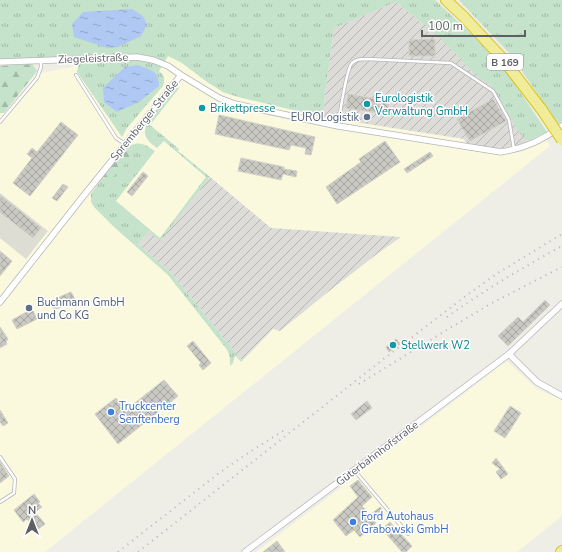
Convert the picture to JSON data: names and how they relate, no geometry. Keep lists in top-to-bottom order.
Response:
{
  "streets": {
    "highway": ["B 169"],
    "street": ["Ziegeleistraße", "Spremberger Straße", "Güterbahnhofstraße"]
  },
  "crossings": [
    ["Ziegeleistraße", "Spremberger Straße"]
  ],
  "places": [
    "Eurologistik Verwaltung GmbH",
    "Brikettpresse",
    "EUROLogistik",
    "Buchmann GmbH und Co KG",
    "Stellwerk W2",
    "Truckcenter Senftenberg",
    "Ford Autohaus Grabowski GmbH"
  ],
  "scale_bar": "100 m",
  "north": "top"
}
